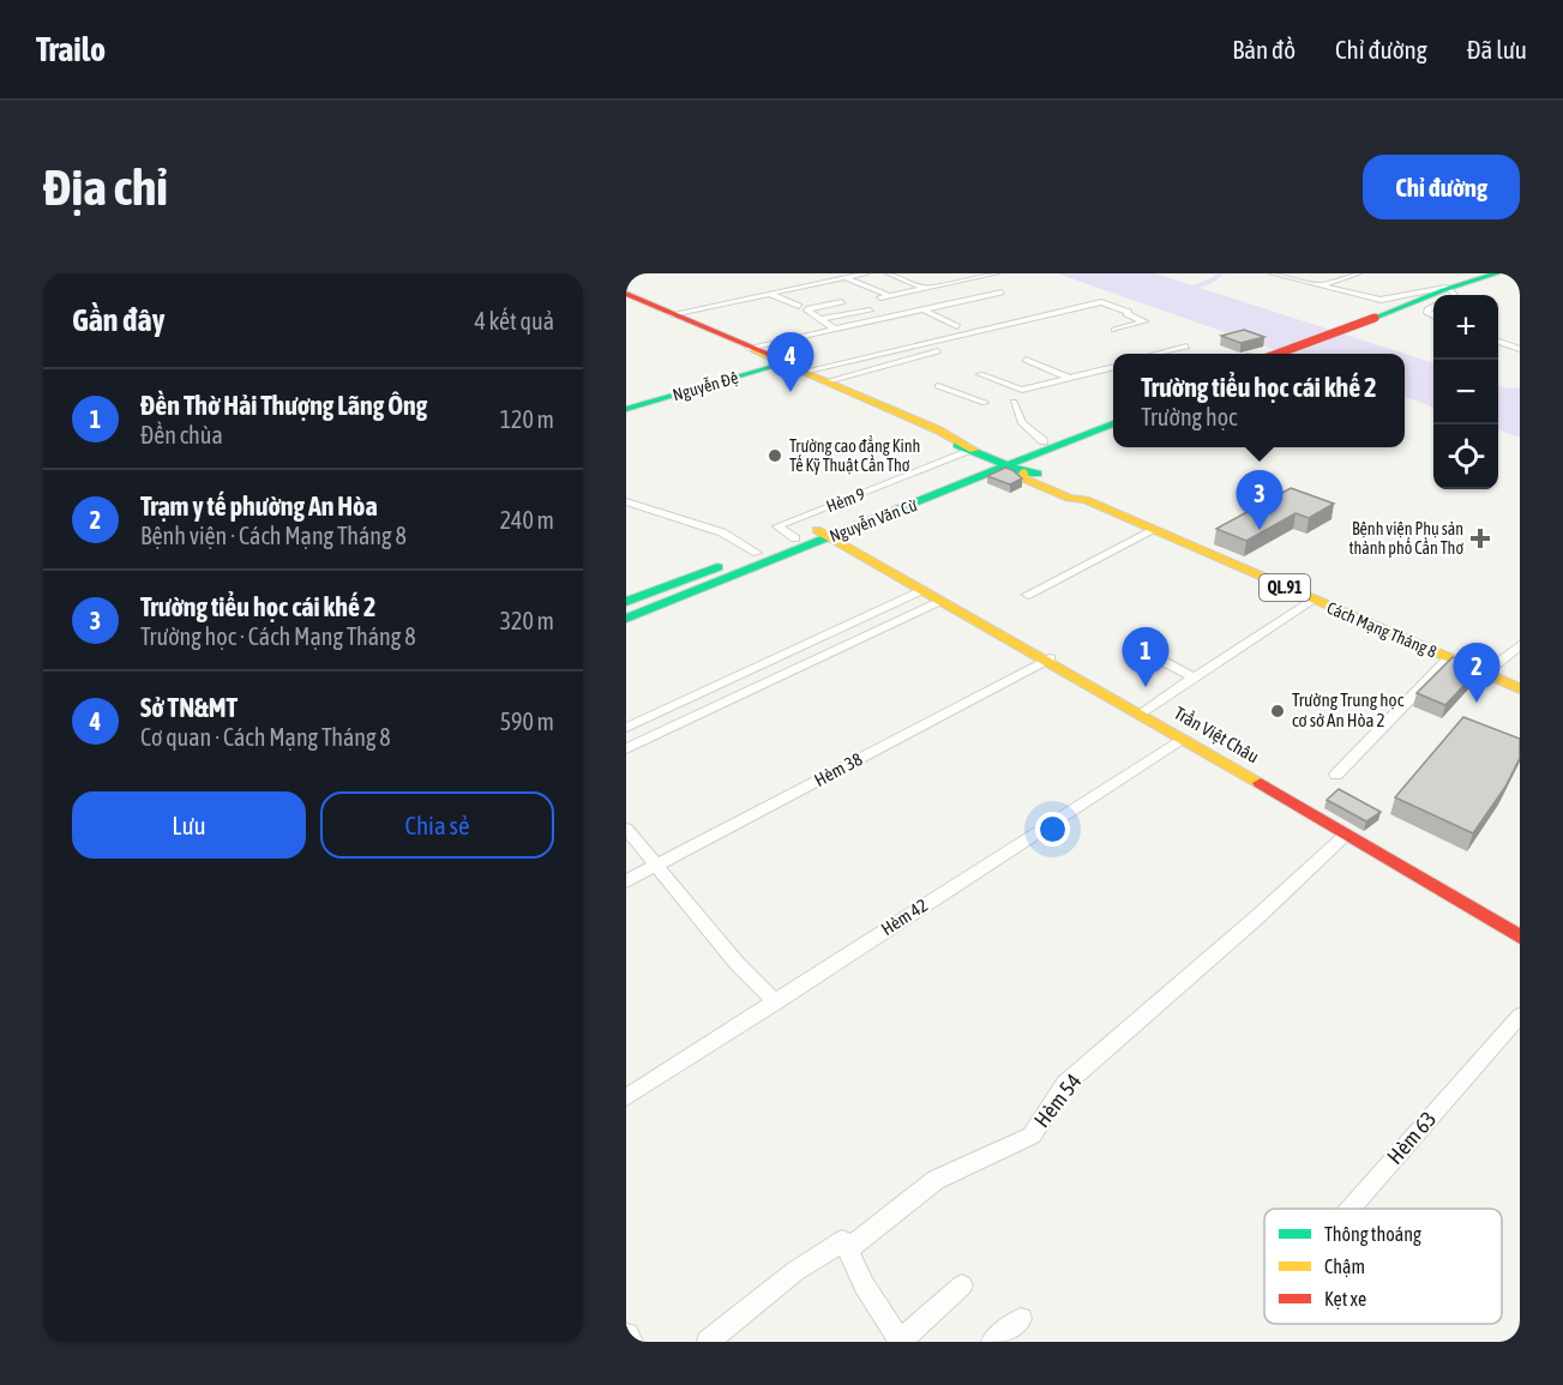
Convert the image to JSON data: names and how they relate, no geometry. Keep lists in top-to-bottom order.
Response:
{
  "streets": {
    "main road": [
      "Nguyễn Đệ",
      "Nguyễn Văn Cừ",
      "QL.91",
      "Cách Mạng Tháng 8",
      "Trần Việt Châu"
    ],
    "street": [
      "Hẻm 9",
      "Hèm 38",
      "Hèm 42",
      "Hèm 54",
      "Hèm 63"
    ]
  },
  "crossings": [
    ["Nguyễn Đệ", "Cách Mạng Tháng 8"],
    ["Hẻm 9", "Nguyễn Văn Cừ"],
    ["Hẻm 9", "Cách Mạng Tháng 8"],
    ["Nguyễn Văn Cừ", "Cách Mạng Tháng 8"],
    ["Nguyễn Văn Cừ", "Trần Việt Châu"],
    ["Trần Việt Châu", "Hèm 38"],
    ["Trần Việt Châu", "Hèm 42"],
    ["Trần Việt Châu", "Hèm 54"]
  ],
  "places": {
    "other": ["Trường cao đẳng Kinh Tế Kỹ Thuật Cần Thơ", "Trường Trung học cơ sở An Hòa 2"],
    "health": ["Bệnh viện Phụ sản thành phố Cần Thơ"]
  },
  "legend": ["Thông thoáng", "Chậm", "Kẹt xe"],
  "page": {
    "header": "Trailo",
    "nav": ["Bản đồ", "Chỉ đường", "Đã lưu"],
    "buttons": [
      "Chỉ đường",
      ["Lưu", "Chia sẻ"]
    ],
    "title": "Địa chỉ",
    "heading": ["Gần đây", "4 kết quả"],
    "map_buttons": ["+", "−"],
    "pins": [
      "4",
      "3",
      "1",
      "2"
    ],
    "popup": ["Trường tiểu học cái khế 2", "Trường học"],
    "list": [
      {
        "mark": "1",
        "name": "Đền Thờ Hải Thượng Lãng Ông",
        "note": "Đền chùa",
        "value": "120 m"
      },
      {
        "mark": "2",
        "name": "Trạm y tế phường An Hòa",
        "note": "Bệnh viện · Cách Mạng Tháng 8",
        "value": "240 m"
      },
      {
        "mark": "3",
        "name": "Trường tiểu học cái khế 2",
        "note": "Trường học · Cách Mạng Tháng 8",
        "value": "320 m"
      },
      {
        "mark": "4",
        "name": "Sở TN&MT",
        "note": "Cơ quan · Cách Mạng Tháng 8",
        "value": "590 m"
      }
    ]
  }
}
